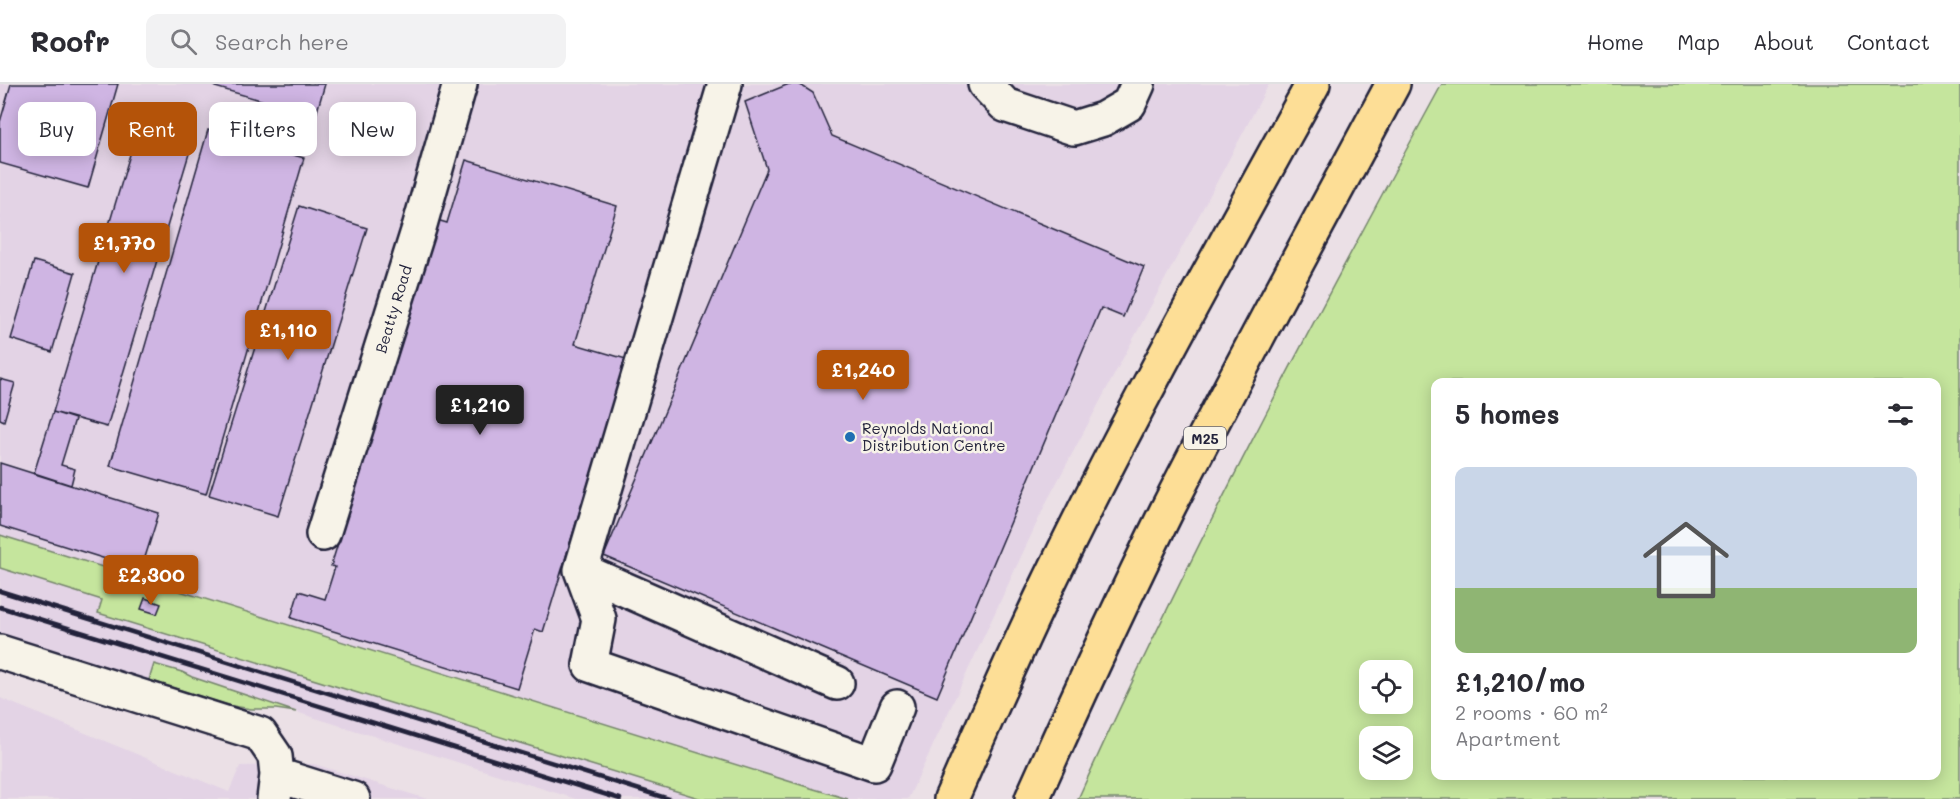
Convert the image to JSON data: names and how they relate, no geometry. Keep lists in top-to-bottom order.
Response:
{
  "streets": {
    "highway": ["M25"],
    "lane": ["Beatty Road"]
  },
  "places": ["Reynolds National Distribution Centre"],
  "page": {
    "header": "Roofr",
    "search": "Search here",
    "nav": [
      "Home",
      "Map",
      "About",
      "Contact"
    ],
    "chip": [
      "Buy",
      "Rent",
      "Filters",
      "New"
    ],
    "price": [
      "£1,770",
      "£1,110",
      "£1,240",
      "£1,210",
      "£2,300"
    ],
    "heading": "5 homes",
    "list": [
      {
        "name": "£1,210/mo",
        "note": "2 rooms · 60 m² · Apartment"
      }
    ]
  }
}
